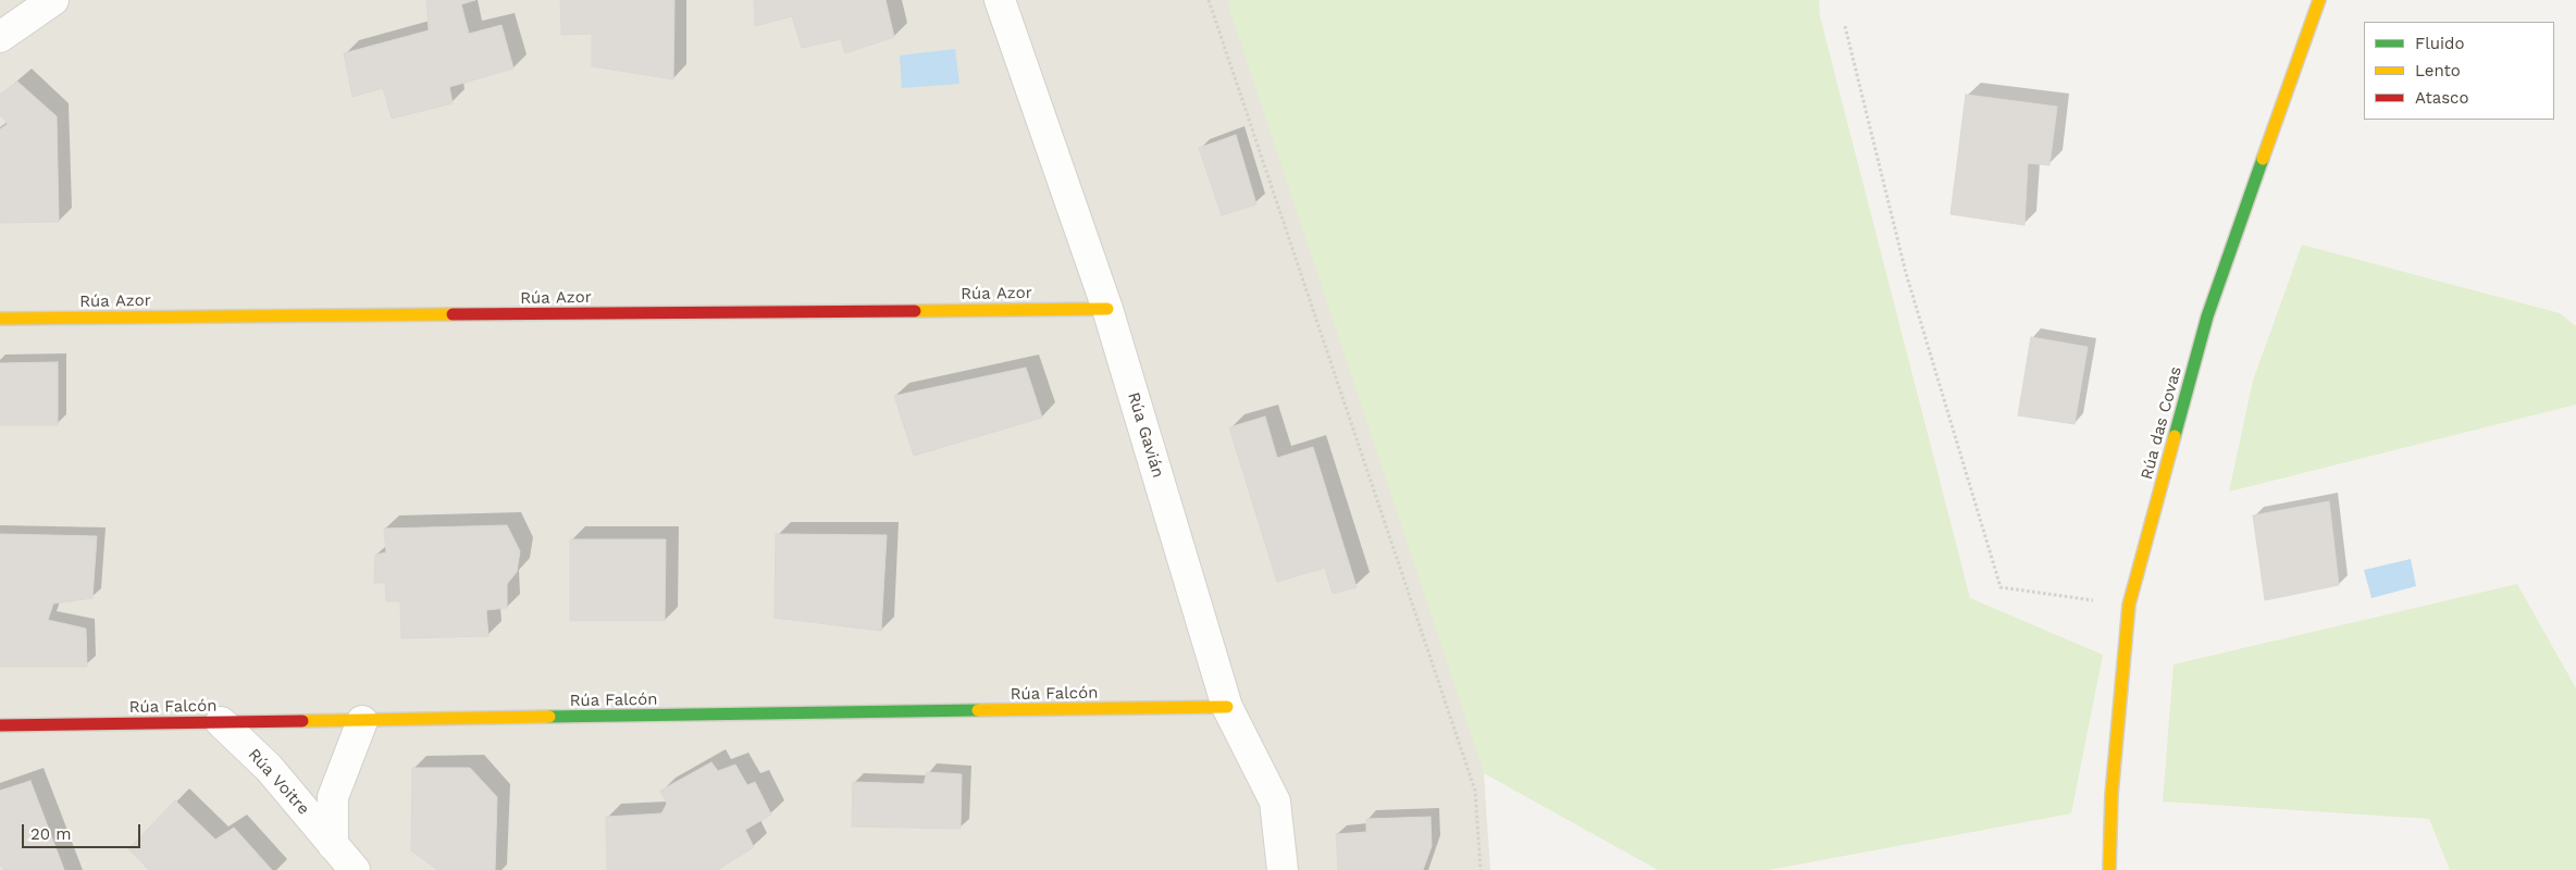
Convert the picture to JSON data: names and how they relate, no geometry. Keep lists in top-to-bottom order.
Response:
{
  "streets": {
    "street": [
      "Rúa Azor",
      "Rúa das Covas",
      "Rúa Gavián",
      "Rúa Falcón",
      "Rúa Voitre"
    ]
  },
  "crossings": [
    ["Rúa Azor", "Rúa Gavián"],
    ["Rúa Gavián", "Rúa Falcón"],
    ["Rúa Falcón", "Rúa Voitre"]
  ],
  "legend": ["Fluido", "Lento", "Atasco"],
  "scale_bar": "20 m"
}
